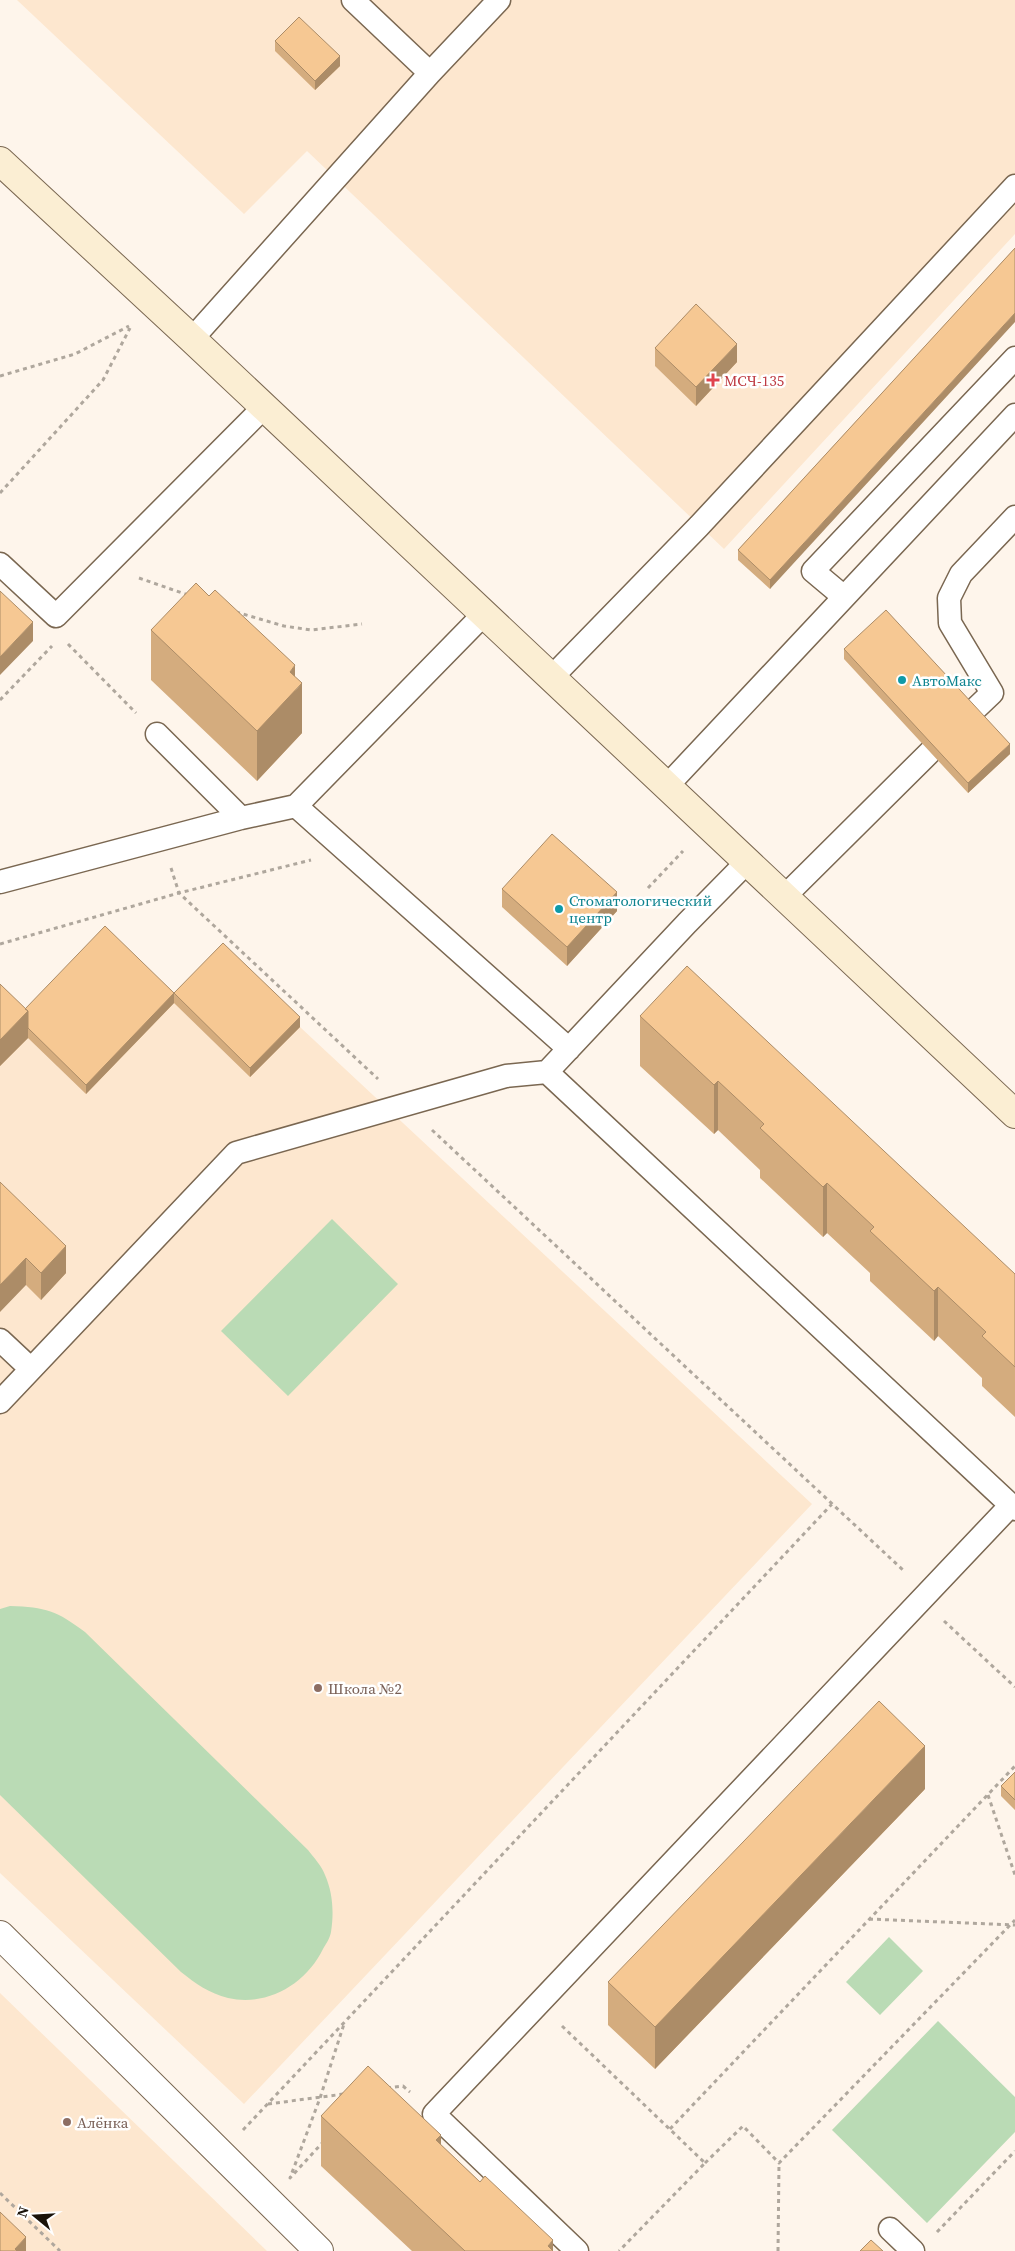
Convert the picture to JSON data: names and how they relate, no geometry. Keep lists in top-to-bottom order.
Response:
{
  "places": {
    "health": ["МСЧ-135"],
    "other": [
      "АвтоМакс",
      "Стоматологический центр",
      "Школа №2",
      "Алёнка"
    ]
  },
  "north": "left"
}
